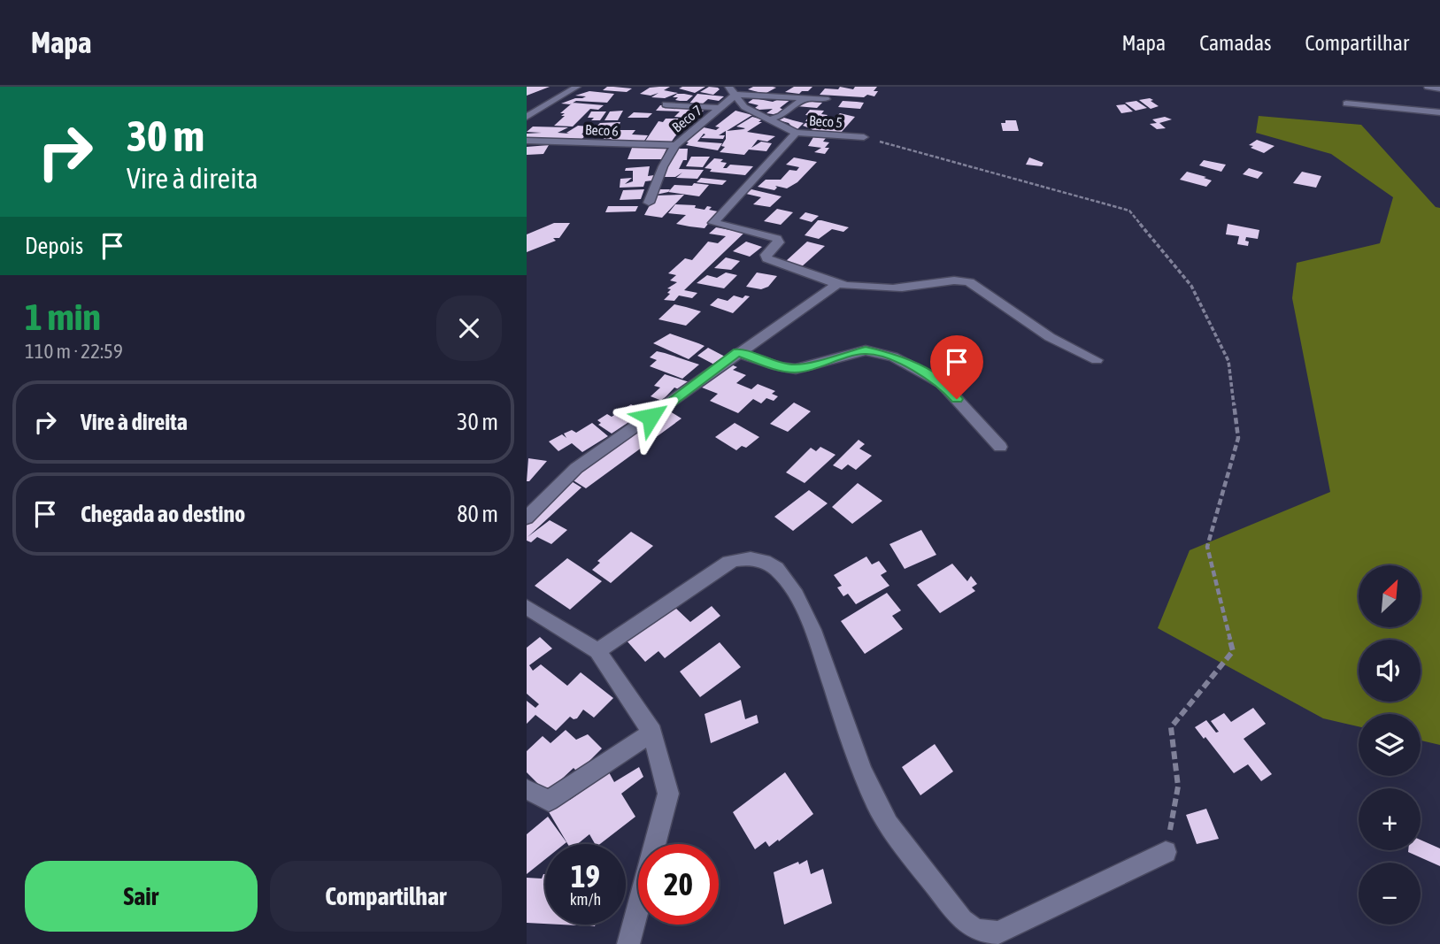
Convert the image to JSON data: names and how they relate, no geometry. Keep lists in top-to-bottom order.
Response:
{
  "streets": {
    "street": ["Beco 7", "Beco 5", "Beco 6"]
  },
  "crossings": [
    ["Beco 7", "Beco 5"],
    ["Beco 7", "Beco 6"]
  ],
  "north": "top right",
  "page": {
    "header": "Mapa",
    "nav": ["Mapa", "Camadas", "Compartilhar"],
    "turn": ["30 m", "Vire à direita"],
    "then": "Depois",
    "heading": ["1 min", "110 m · 22:59"],
    "list": [
      {
        "name": "Vire à direita",
        "value": "30 m"
      },
      {
        "name": "Chegada ao destino",
        "value": "80 m"
      }
    ],
    "map_buttons": ["+", "−"],
    "speed": "19 km/h",
    "limit": "20",
    "buttons": ["Sair", "Compartilhar"]
  }
}
